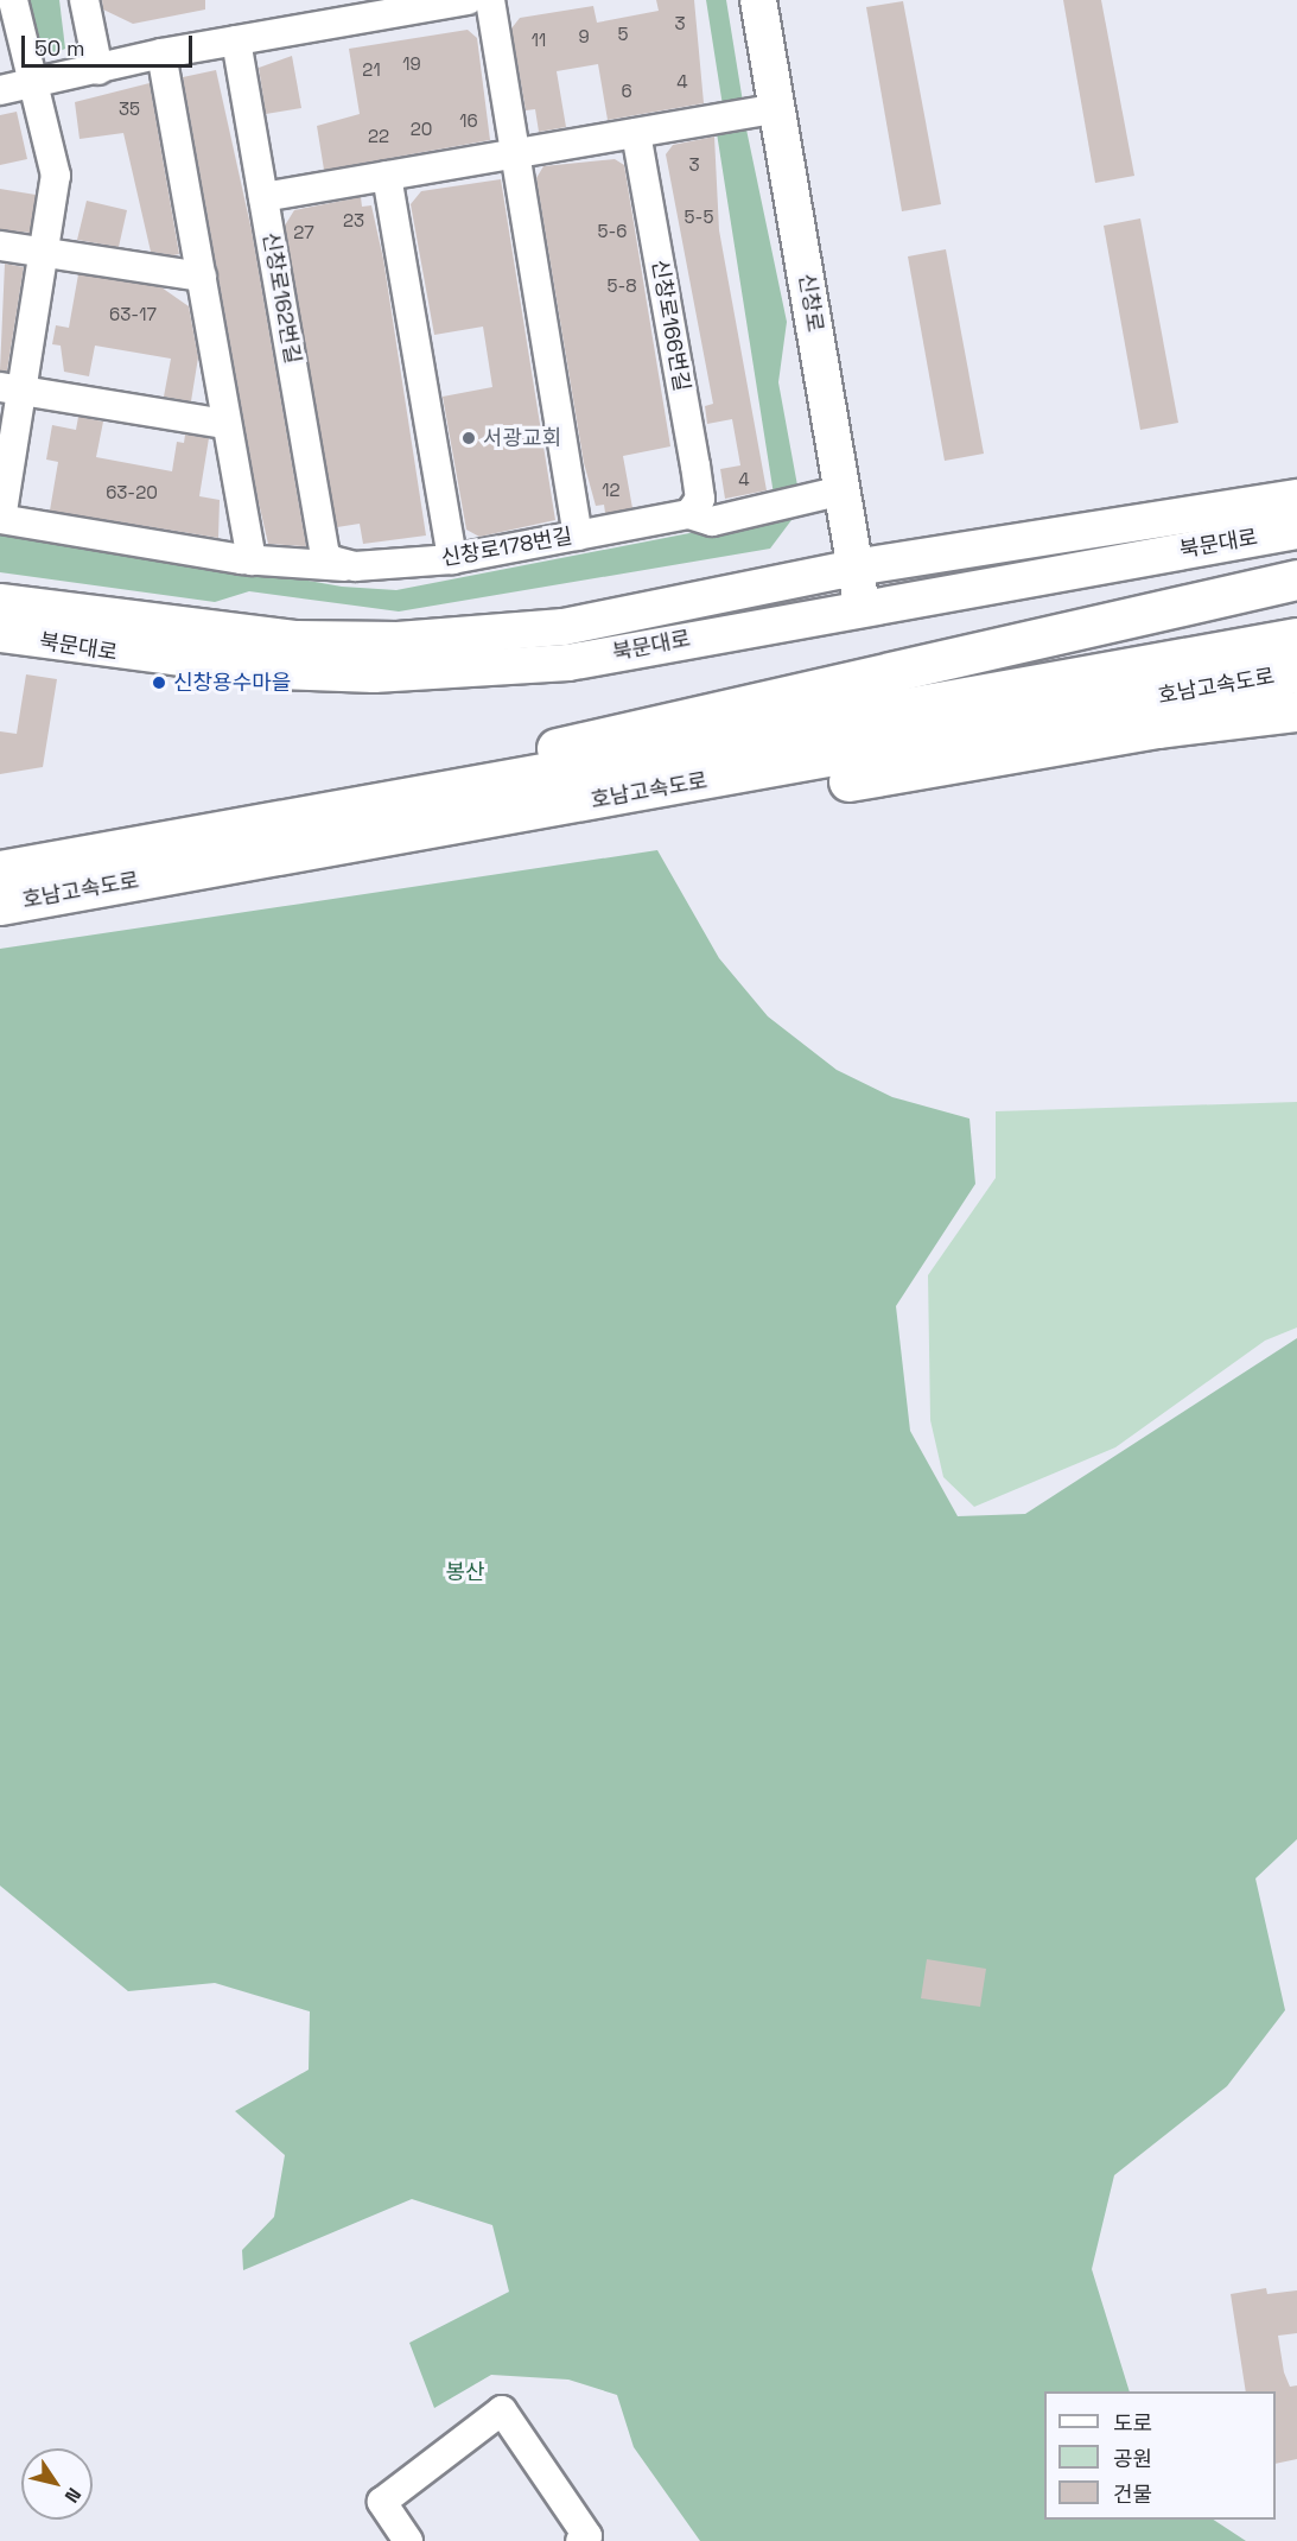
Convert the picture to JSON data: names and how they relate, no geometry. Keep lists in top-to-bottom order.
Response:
{
  "streets": {
    "highway": ["호남고속도로"],
    "main road": ["신창로", "북문대로"],
    "street": ["신창로162번길", "신창로166번길", "신창로178번길"]
  },
  "crossings": [
    ["신창로162번길", "신창로178번길"],
    ["신창로", "북문대로"],
    ["신창로", "신창로178번길"],
    ["신창로166번길", "신창로178번길"]
  ],
  "parks": ["봉산"],
  "places": ["서광교회", "신창용수마을"],
  "house_numbers": [
    "3",
    "5",
    "9",
    "11",
    "19",
    "21",
    "4",
    "6",
    "35",
    "16",
    "20",
    "22",
    "3",
    "5-5",
    "23",
    "5-6",
    "27",
    "5-8",
    "63-17",
    "4",
    "12",
    "63-20"
  ],
  "legend": ["도로", "공원", "건물"],
  "scale_bar": "50 m",
  "north": "bottom right"
}
